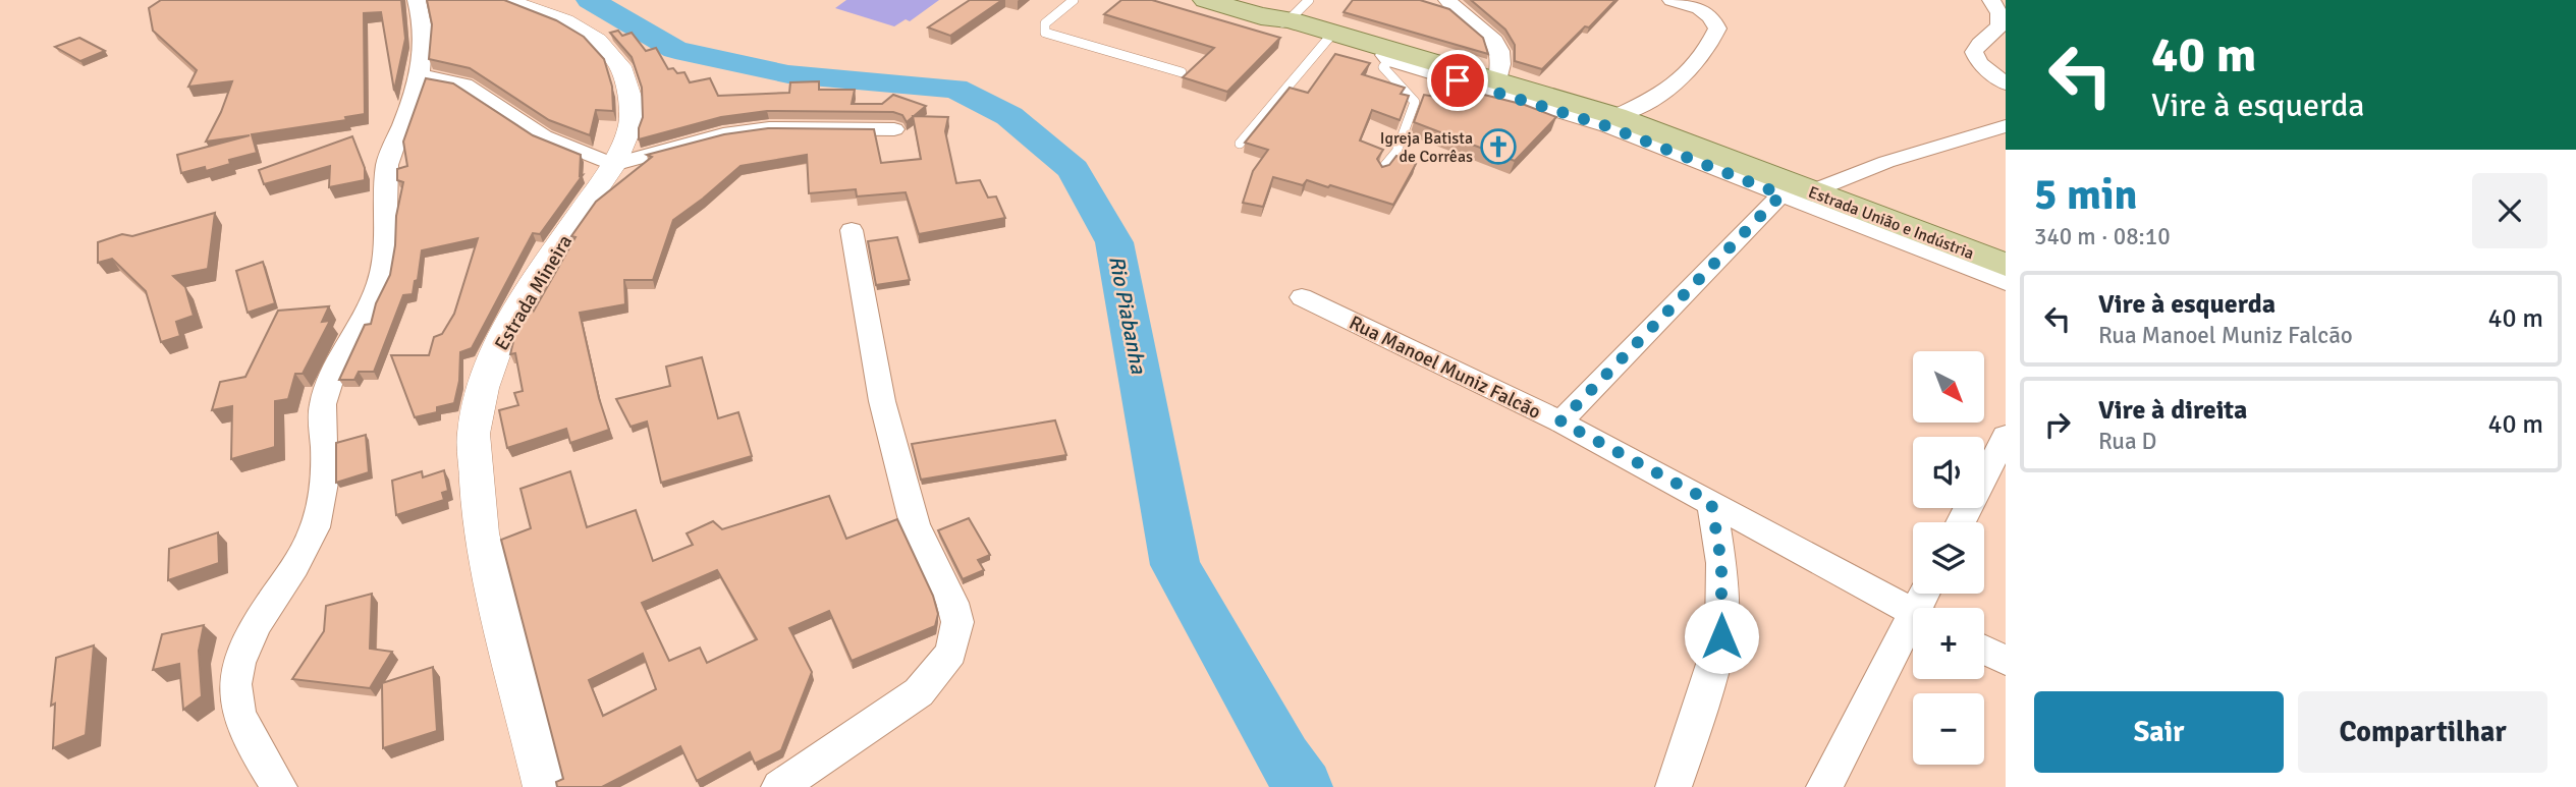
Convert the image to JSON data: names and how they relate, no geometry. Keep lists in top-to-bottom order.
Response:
{
  "streets": {
    "main road": ["Estrada União e Indústria"],
    "street": ["Estrada Mineira", "Rua Manoel Muniz Falcão"]
  },
  "water": ["Rio Piabanha"],
  "places": {
    "church": ["Igreja Batista de Corrêas"]
  },
  "north": "bottom right",
  "page": {
    "turn": ["40 m", "Vire à esquerda"],
    "heading": ["5 min", "340 m · 08:10"],
    "list": [
      {
        "name": "Vire à esquerda",
        "note": "Rua Manoel Muniz Falcão",
        "value": "40 m"
      },
      {
        "name": "Vire à direita",
        "note": "Rua D",
        "value": "40 m"
      }
    ],
    "map_buttons": ["+", "−"],
    "buttons": ["Sair", "Compartilhar"]
  }
}
